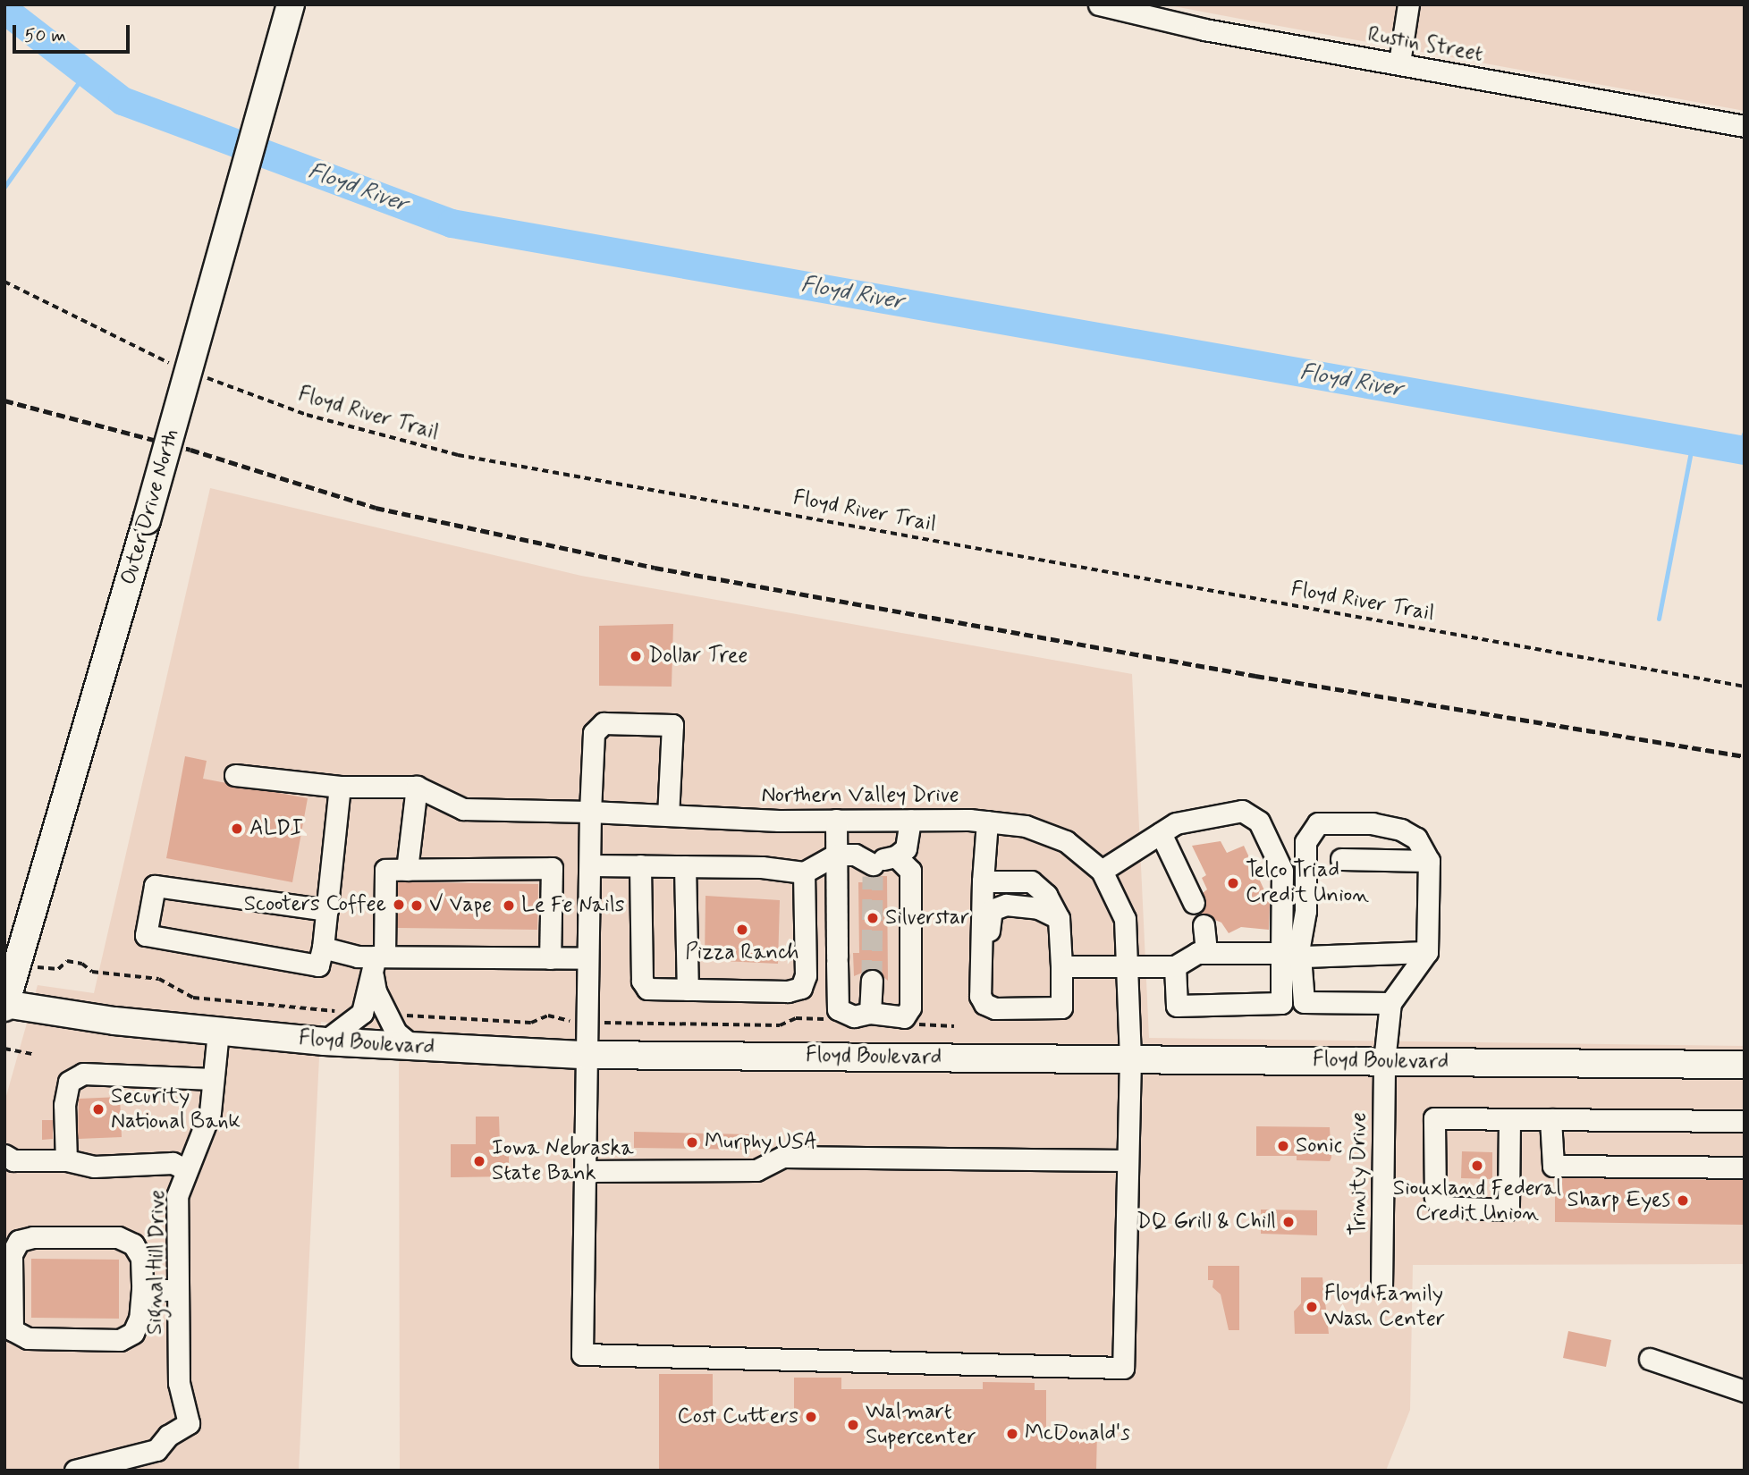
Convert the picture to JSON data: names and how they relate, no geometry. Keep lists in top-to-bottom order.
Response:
{
  "streets": {
    "main road": ["Outer Drive North", "Floyd Boulevard"],
    "street": [
      "Rustin Street",
      "Northern Valley Drive",
      "Trinity Drive",
      "Signal Hill Drive"
    ],
    "path": ["Floyd River Trail"]
  },
  "crossings": [
    ["Outer Drive North", "Floyd Boulevard"],
    ["Northern Valley Drive", "Floyd Boulevard"],
    ["Floyd Boulevard", "Trinity Drive"],
    ["Floyd Boulevard", "Signal Hill Drive"]
  ],
  "water": ["Floyd River"],
  "places": [
    "Dollar Tree",
    "ALDI",
    "Telco Triad Credit Union",
    "Scooters Coffee",
    "V Vape",
    "Le Fe Nails",
    "Silverstar",
    "Pizza Ranch",
    "Security National Bank",
    "Murphy USA",
    "Sonic",
    "Iowa Nebraska State Bank",
    "Siouxland Federal Credit Union",
    "Sharp Eyes",
    "DQ Grill & Chill",
    "Floyd Family Wash Center",
    "Cost Cutters",
    "Walmart Supercenter",
    "McDonald's"
  ],
  "scale_bar": "50 m"
}
